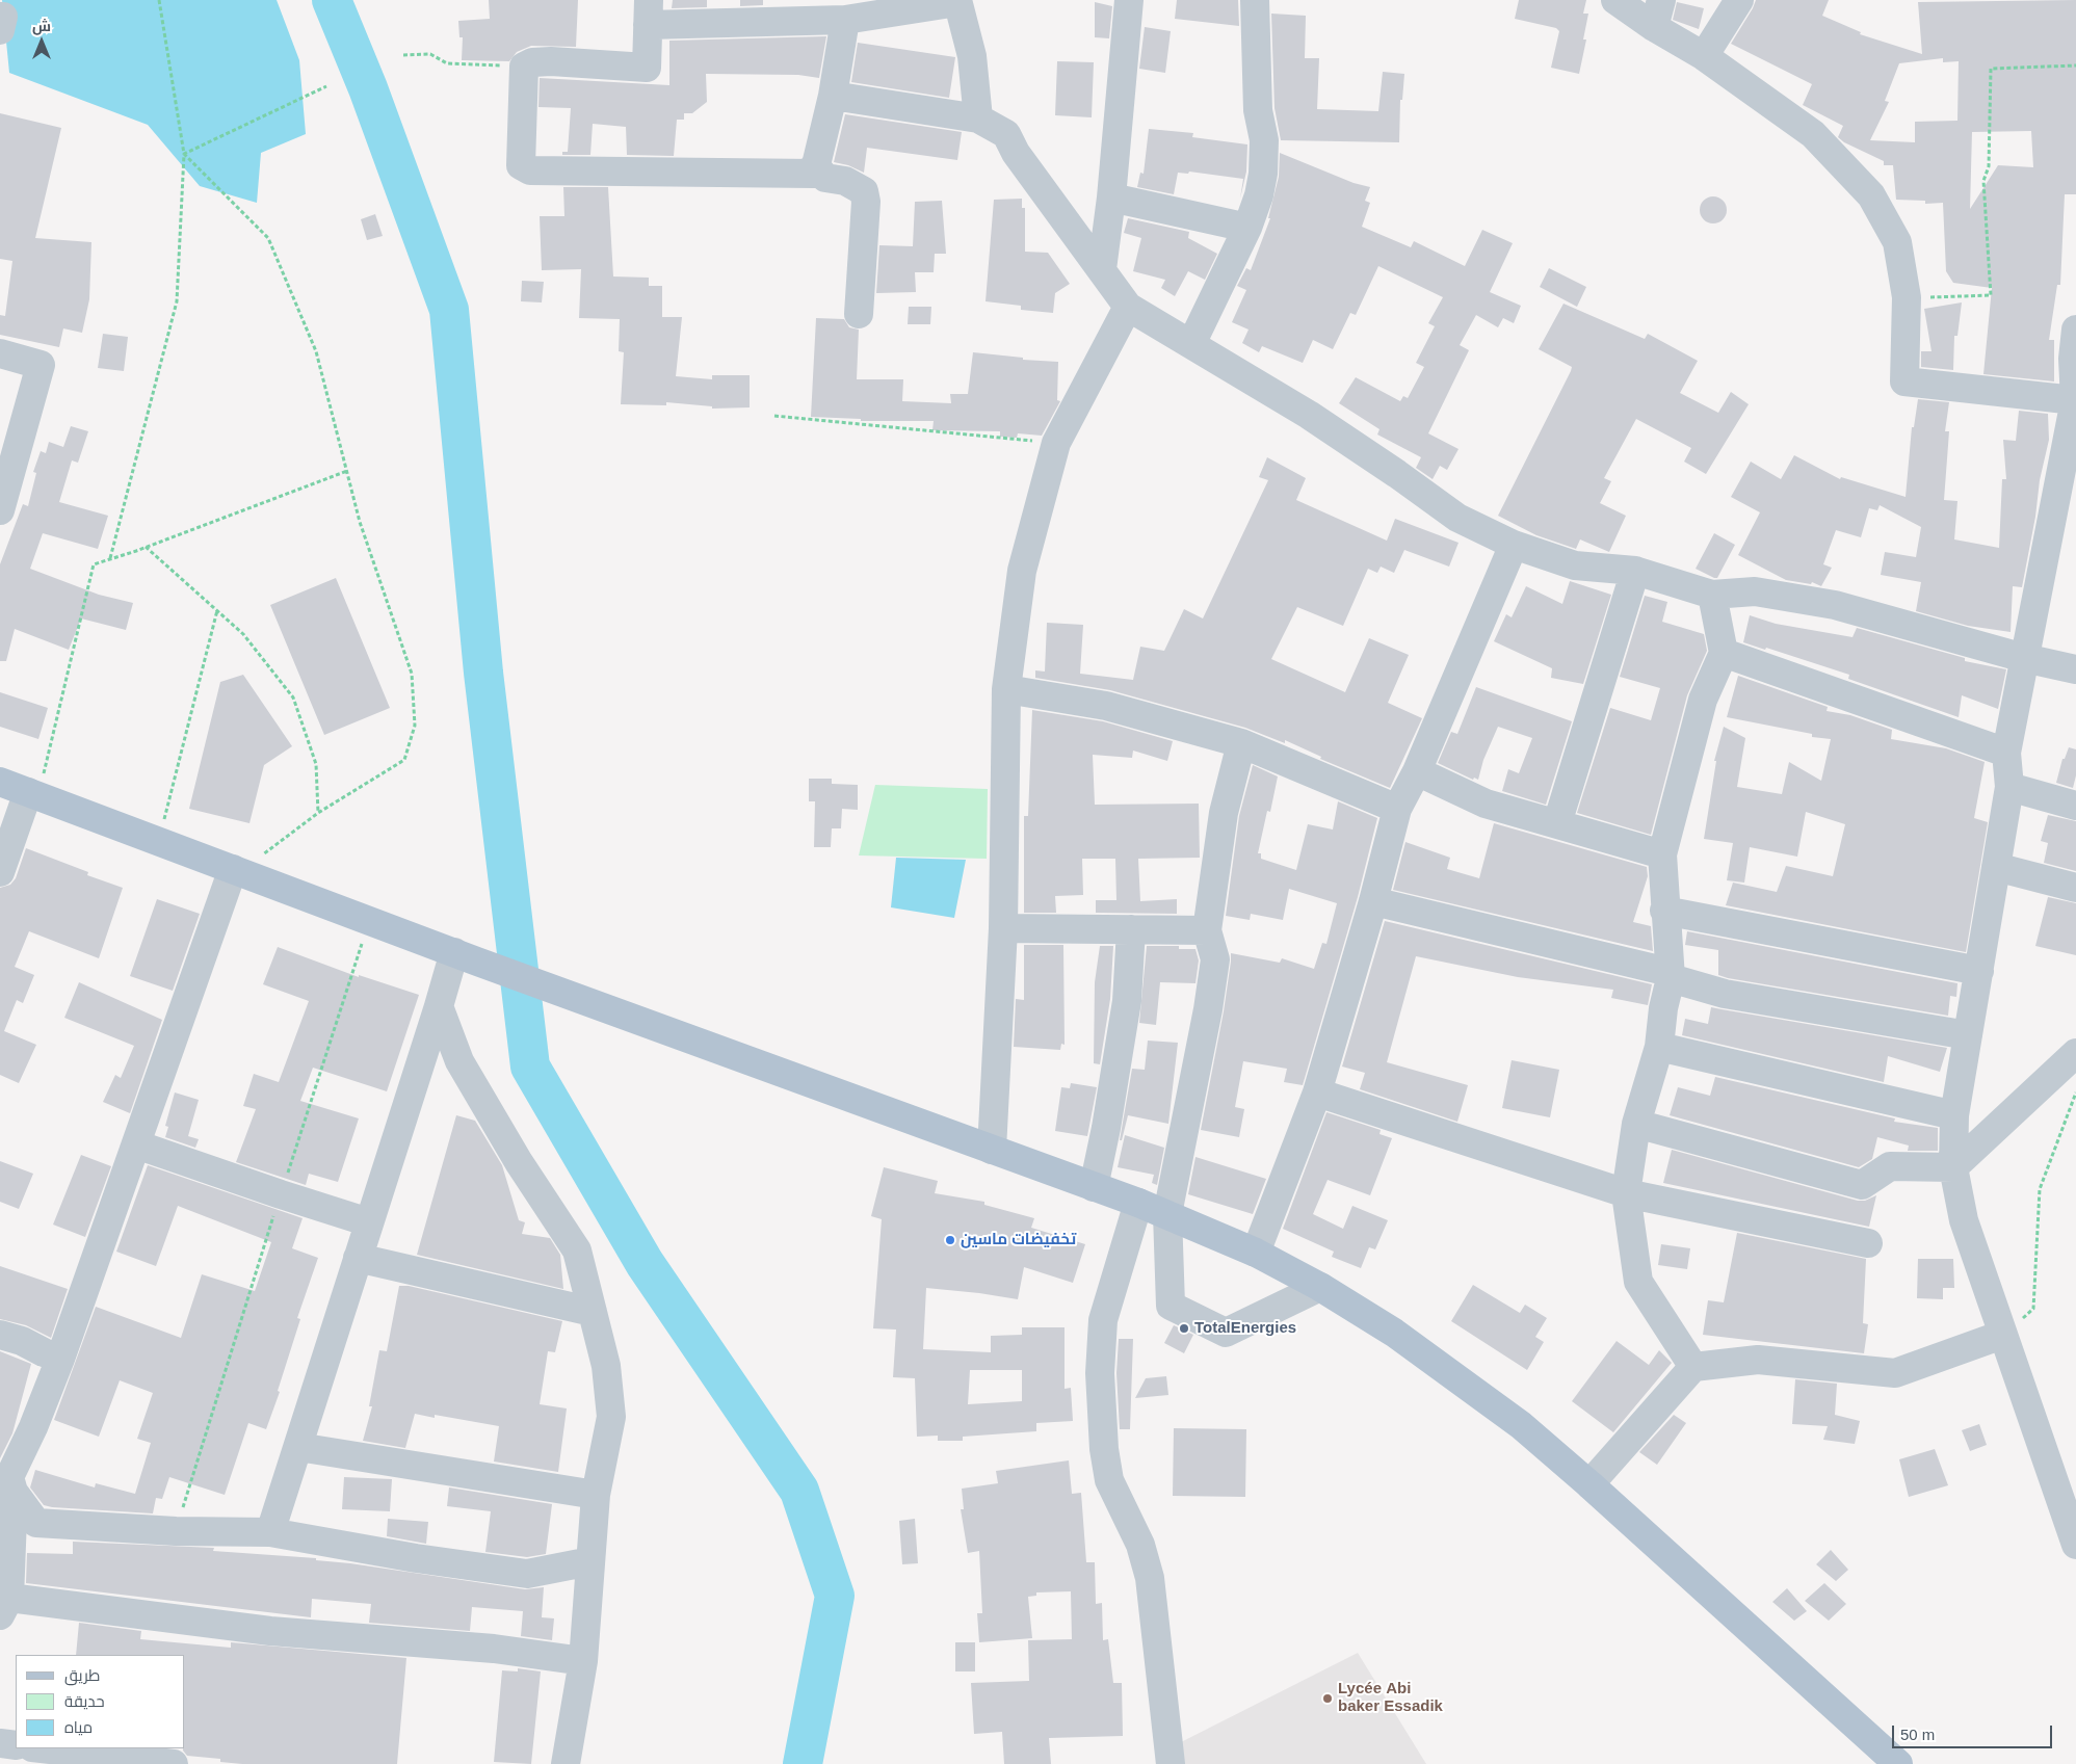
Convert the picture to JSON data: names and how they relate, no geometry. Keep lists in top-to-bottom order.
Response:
{
  "places": ["تخفيضات ماسين", "TotalEnergies", "Lycée Abi baker Essadik"],
  "legend": ["طريق", "حديقة", "مياه"],
  "scale_bar": "50 m",
  "north": "top"
}
